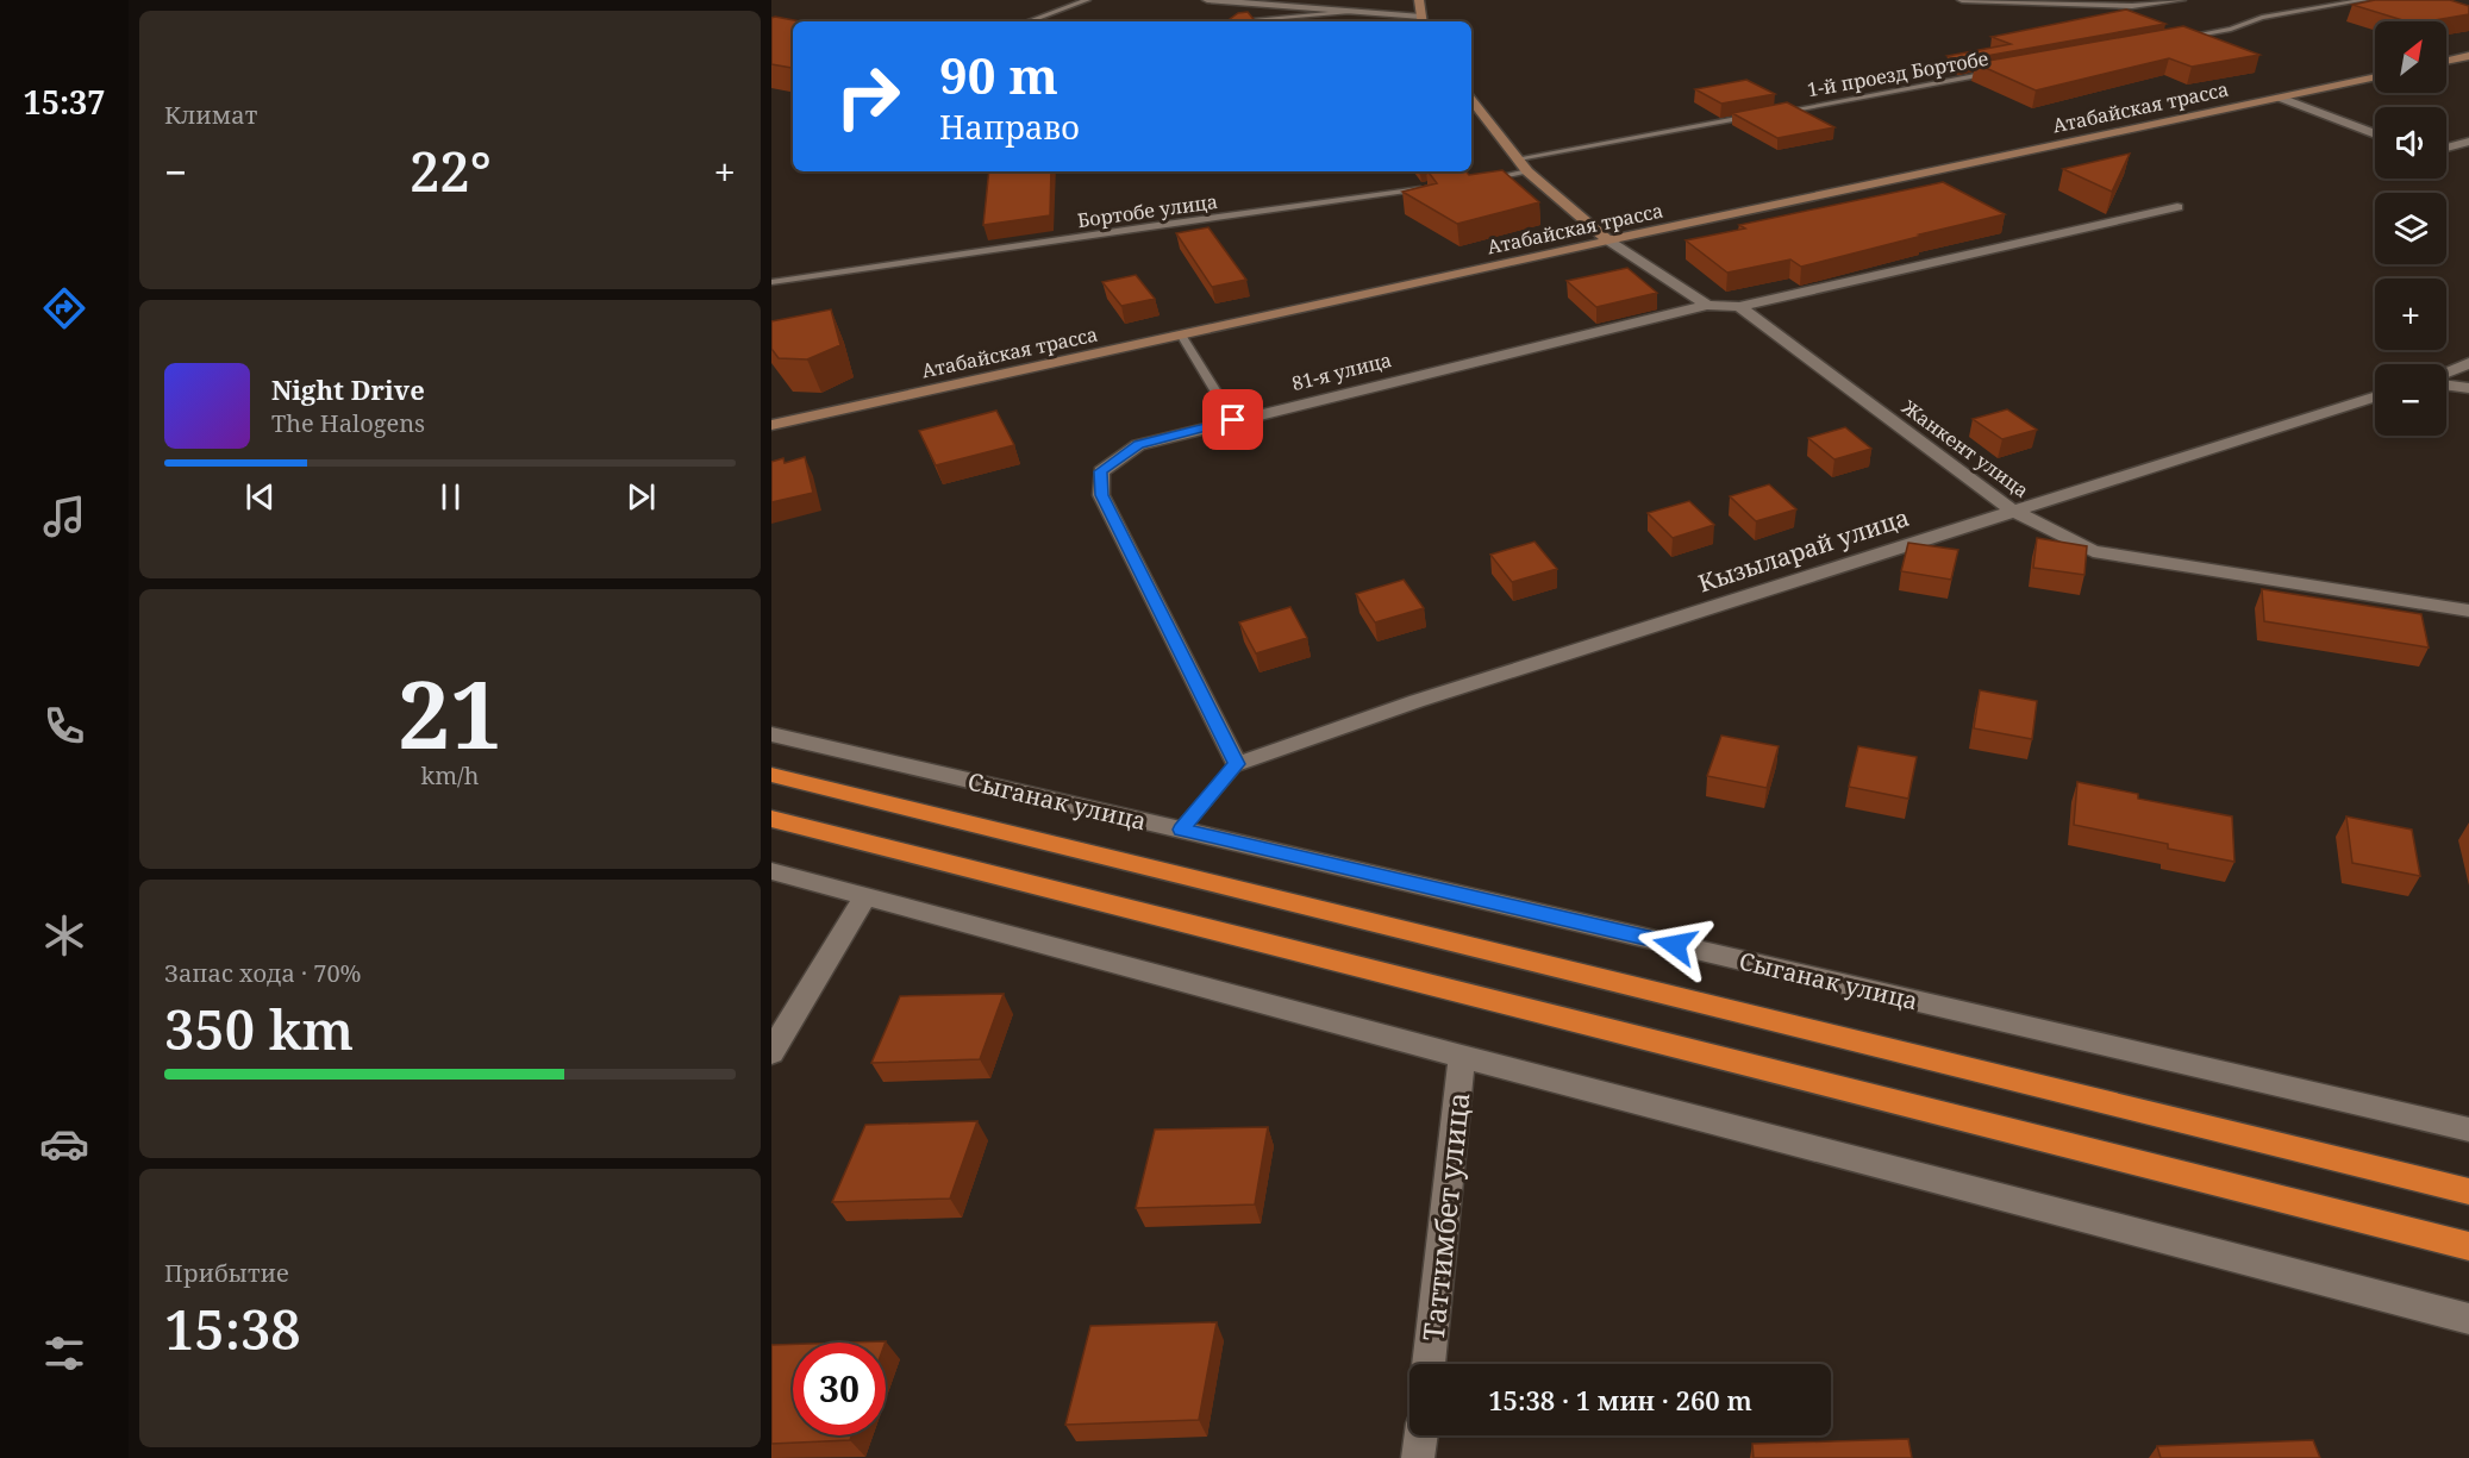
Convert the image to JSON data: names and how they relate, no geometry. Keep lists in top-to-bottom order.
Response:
{
  "streets": {
    "main road": ["Атабайская трасса"],
    "street": [
      "81-я улица",
      "Жанкент улица",
      "Кызыларай улица",
      "Сыганак улица",
      "Таттимбет улица"
    ],
    "lane": ["1-й проезд Бортобе", "Бортобе улица"]
  },
  "crossings": [
    ["81-я улица", "Кызыларай улица"],
    ["Жанкент улица", "Кызыларай улица"]
  ],
  "north": "top right",
  "page": {
    "tabs": "15:37",
    "tile": [
      "Климат",
      ["21", "km/h"],
      ["Запас хода · 70%", "350 km"],
      ["Прибытие", "15:38"]
    ],
    "map_buttons": ["+", "−"],
    "turn": ["90 m", "Направо"],
    "heat": ["−", "22°", "+"],
    "song": ["Night Drive", "The Halogens"],
    "limit": "30",
    "trip": "15:38 · 1 мин · 260 m"
  }
}
